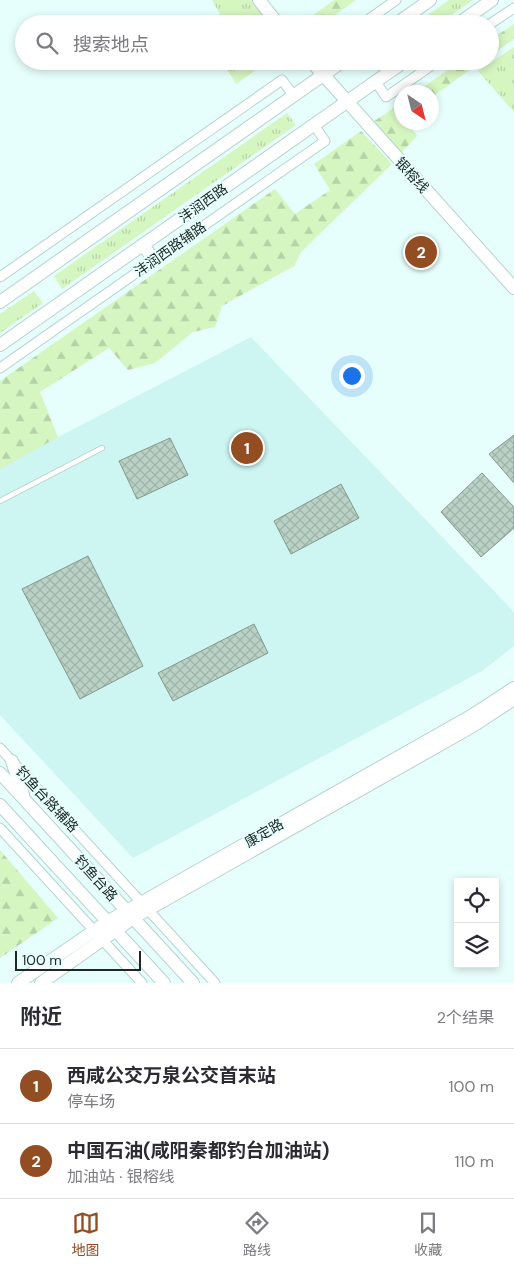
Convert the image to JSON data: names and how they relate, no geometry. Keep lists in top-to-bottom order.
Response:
{
  "streets": {
    "main road": [
      "银榕线",
      "沣润西路",
      "康定路",
      "钓鱼台路"
    ],
    "street": ["沣润西路辅路", "钓鱼台路辅路"]
  },
  "crossings": [
    ["银榕线", "沣润西路"],
    ["沣润西路", "沣润西路辅路"],
    ["钓鱼台路辅路", "康定路"],
    ["康定路", "钓鱼台路"]
  ],
  "scale_bar": "100 m",
  "north": "bottom right",
  "page": {
    "search": "搜索地点",
    "pins": ["2", "1"],
    "scale": "100 m",
    "heading": ["附近", "2个结果"],
    "list": [
      {
        "mark": "1",
        "name": "西咸公交万泉公交首末站",
        "note": "停车场",
        "value": "100 m"
      },
      {
        "mark": "2",
        "name": "中国石油(咸阳秦都钓台加油站)",
        "note": "加油站 · 银榕线",
        "value": "110 m"
      }
    ],
    "nav": ["地图", "路线", "收藏"]
  }
}
